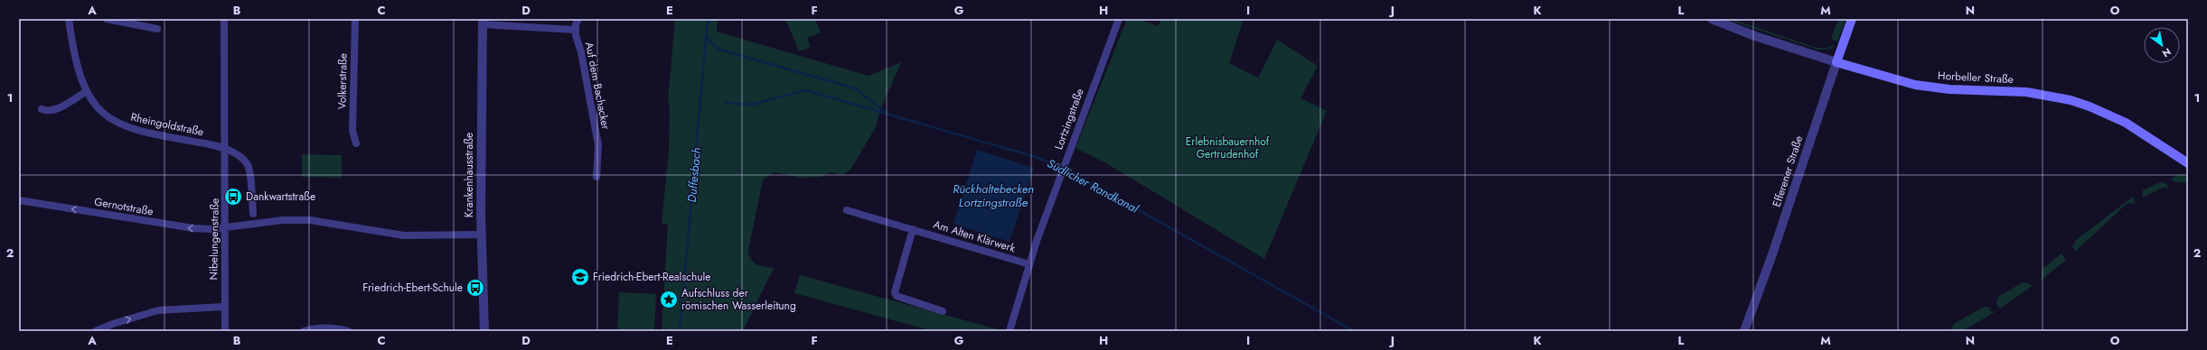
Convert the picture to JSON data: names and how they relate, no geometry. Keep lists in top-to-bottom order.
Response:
{
  "streets": {
    "main road": ["Horbeller Straße", "Efferener Straße"],
    "street": [
      "Volkerstraße",
      "Auf dem Bachacker",
      "Lortzingstraße",
      "Rheingoldstraße",
      "Krankenhausstraße",
      "Gernotstraße",
      "Am Alten Klärwerk",
      "Nibelungenstraße"
    ]
  },
  "crossings": [
    ["Horbeller Straße", "Efferener Straße"],
    ["Auf dem Bachacker", "Krankenhausstraße"],
    ["Lortzingstraße", "Am Alten Klärwerk"],
    ["Rheingoldstraße", "Nibelungenstraße"],
    ["Gernotstraße", "Nibelungenstraße"]
  ],
  "one_way": ["Gernotstraße"],
  "water": ["Duffesbach", "Südlicher Randkanal", "Rückhaltebecken Lortzingstraße"],
  "parks": ["Erlebnisbauernhof Gertrudenhof"],
  "places": {
    "bus stop": ["Dankwartstraße", "Friedrich-Ebert-Schule"],
    "school or university": ["Friedrich-Ebert-Realschule"],
    "place": ["Aufschluss der römischen Wasserleitung"]
  },
  "north": "bottom right",
  "grid": {
    "columns": [
      "A",
      "B",
      "C",
      "D",
      "E",
      "F",
      "G",
      "H",
      "I",
      "J",
      "K",
      "L",
      "M",
      "N",
      "O"
    ],
    "rows": ["1", "2"]
  }
}
